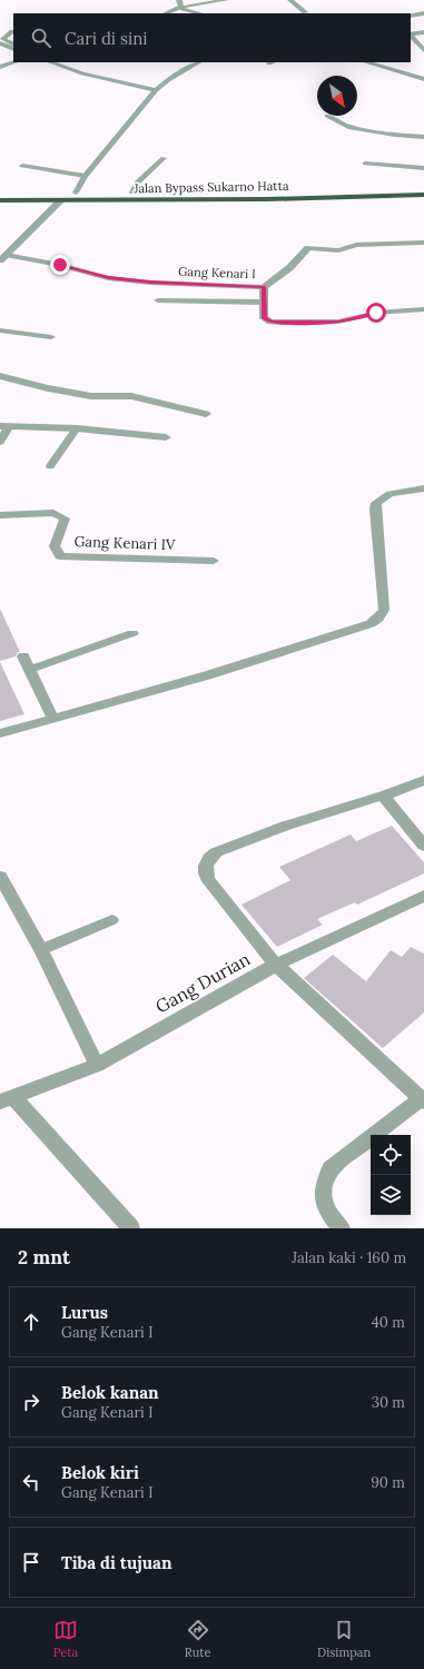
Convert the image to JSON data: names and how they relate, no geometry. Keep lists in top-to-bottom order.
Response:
{
  "streets": {
    "highway": ["Jalan Bypass Sukarno Hatta"],
    "street": ["Gang Kenari I", "Gang Kenari IV", "Gang Durian"]
  },
  "north": "bottom right",
  "page": {
    "search": "Cari di sini",
    "heading": ["2 mnt", "Jalan kaki · 160 m"],
    "list": [
      ["Lurus", "Gang Kenari I", "40 m"],
      ["Belok kanan", "Gang Kenari I", "30 m"],
      ["Belok kiri", "Gang Kenari I", "90 m"],
      "Tiba di tujuan"
    ],
    "nav": ["Peta", "Rute", "Disimpan"]
  }
}
